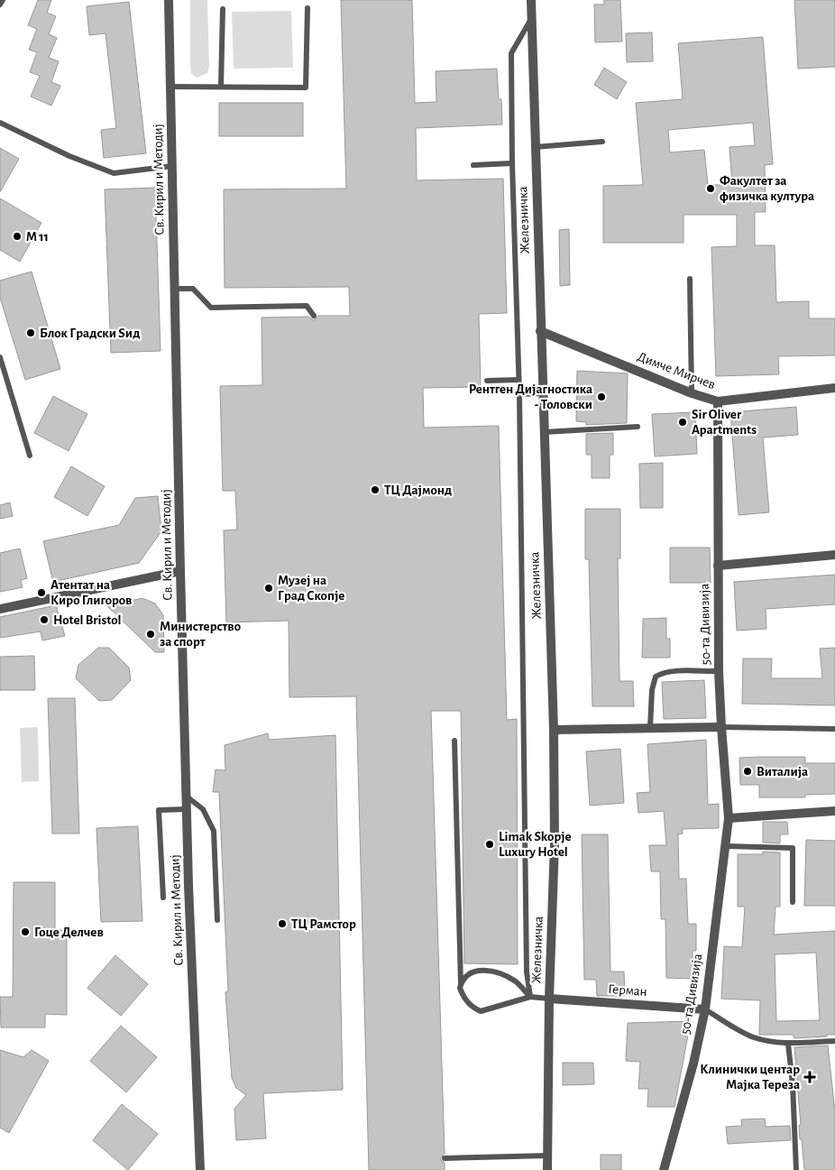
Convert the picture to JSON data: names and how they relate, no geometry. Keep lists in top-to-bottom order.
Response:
{
  "streets": {
    "street": [
      "Св. Кирил и Методиј",
      "Железничка",
      "Димче Мирчев",
      "50-та Дивизија",
      "Герман"
    ]
  },
  "crossings": [
    ["Железничка", "Димче Мирчев"],
    ["Железничка", "Герман"],
    ["Димче Мирчев", "50-та Дивизија"],
    ["50-та Дивизија", "Герман"]
  ],
  "places": {
    "other": [
      "Факултет за физичка култура",
      "M 11",
      "Блок Градски Sид",
      "Рентген Дијагностика - Толовски",
      "Sir Oliver Apartments",
      "ТЦ Дајмонд",
      "Музеј на Град Скопје",
      "Атентат на Киро Глигоров",
      "Hotel Bristol",
      "Министерство за спорт",
      "Виталија",
      "Limak Skopje Luxury Hotel",
      "ТЦ Рамстор",
      "Гоце Делчев"
    ],
    "health": ["Клинички центар Мајка Тереза"]
  }
}
